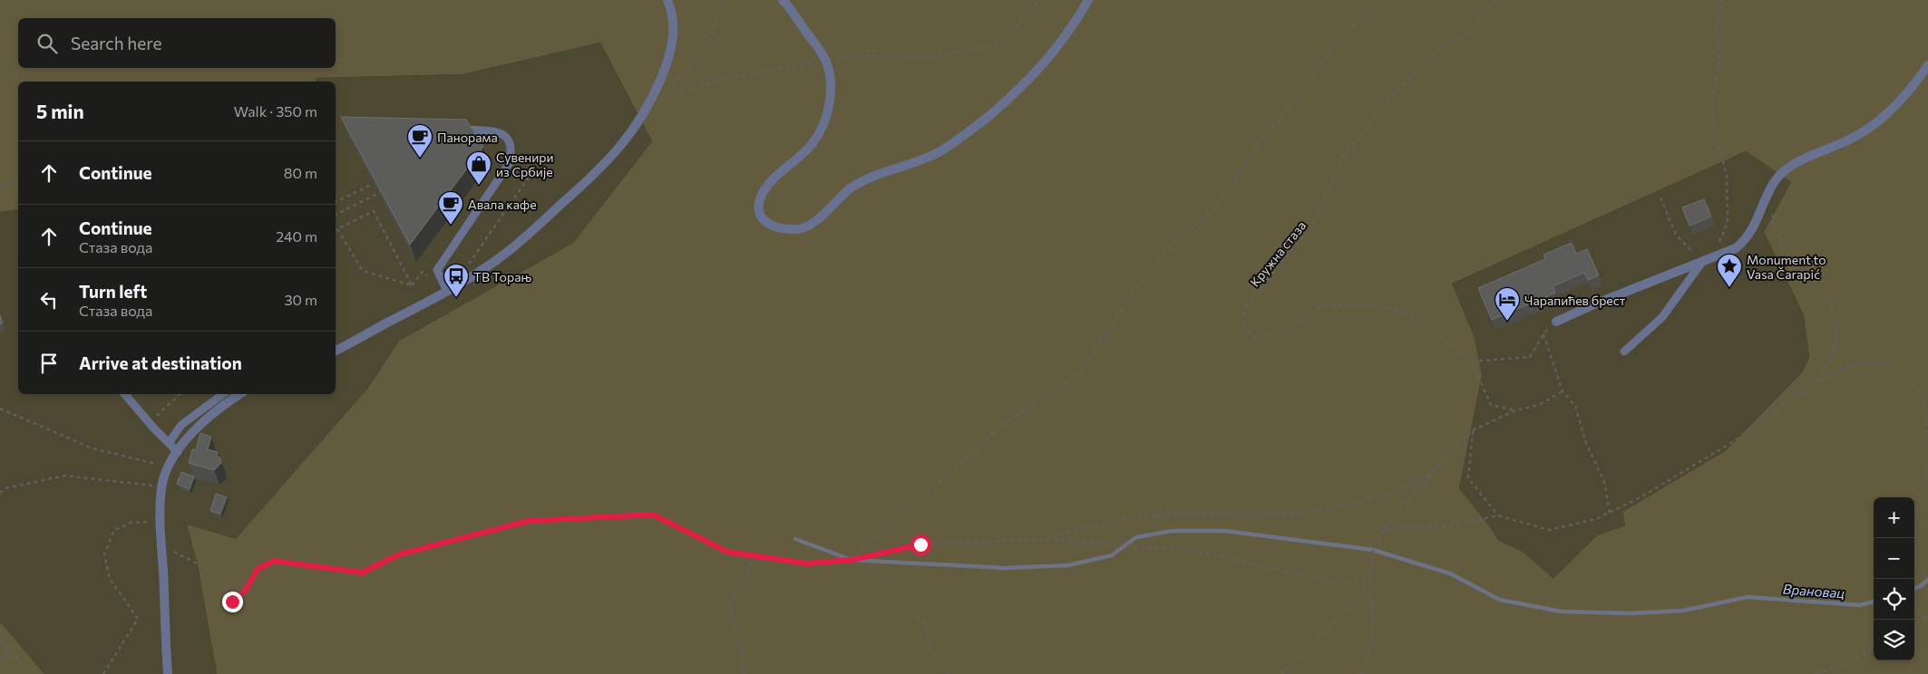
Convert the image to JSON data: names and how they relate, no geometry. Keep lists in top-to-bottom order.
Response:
{
  "streets": {
    "path": ["Кружна стаза"]
  },
  "water": ["Врановац"],
  "places": {
    "cafe": ["Панорама", "Авала кафе"],
    "shop": ["Сувенири из Србије"],
    "place": ["Monument to Vasa Čarapić"],
    "bus stop": ["ТВ Торањ"],
    "hotel": ["Чарапићев брест"]
  },
  "page": {
    "search": "Search here",
    "heading": ["5 min", "Walk · 350 m"],
    "list": [
      ["Continue", "80 m"],
      ["Continue", "Стаза вода", "240 m"],
      ["Turn left", "Стаза вода", "30 m"],
      "Arrive at destination"
    ],
    "map_buttons": ["+", "−"]
  }
}
